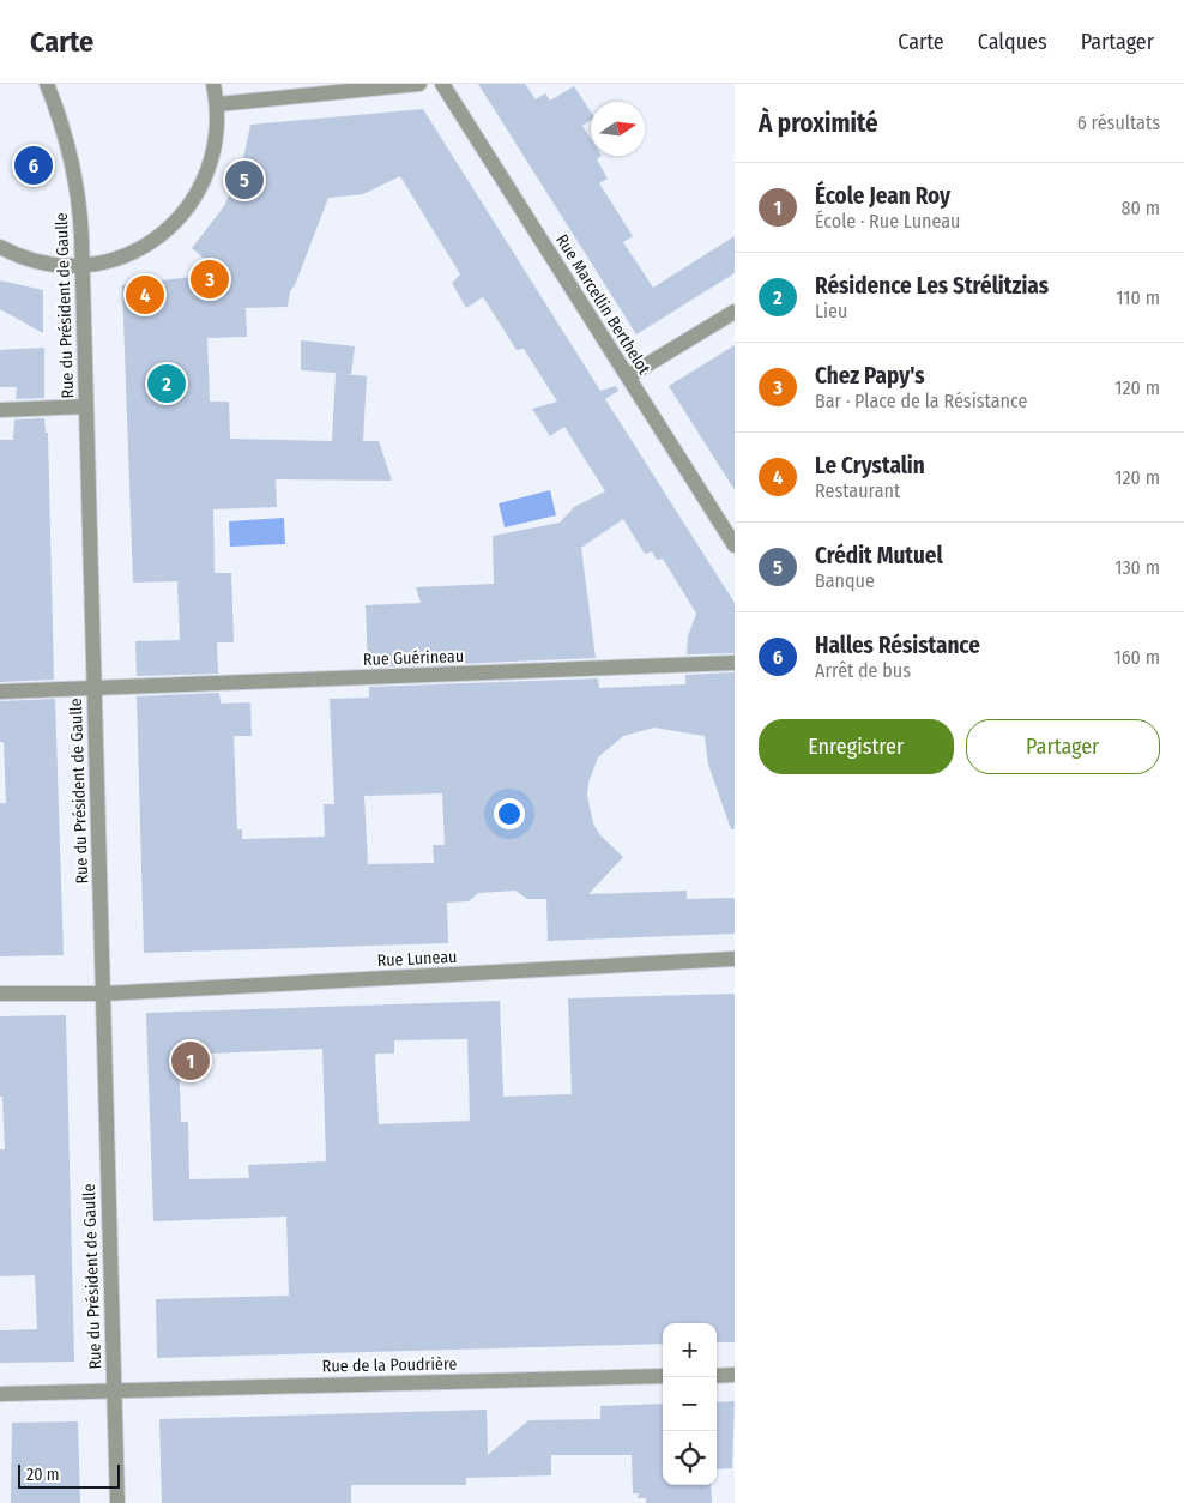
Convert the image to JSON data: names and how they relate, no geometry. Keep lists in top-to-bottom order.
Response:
{
  "streets": {
    "street": [
      "Rue Marcellin Berthelot",
      "Rue du Président de Gaulle",
      "Rue Guérineau",
      "Rue Luneau",
      "Rue de la Poudrière"
    ]
  },
  "crossings": [
    ["Rue du Président de Gaulle", "Rue Guérineau"],
    ["Rue du Président de Gaulle", "Rue Luneau"],
    ["Rue du Président de Gaulle", "Rue de la Poudrière"]
  ],
  "scale_bar": "20 m",
  "north": "right",
  "page": {
    "header": "Carte",
    "nav": ["Carte", "Calques", "Partager"],
    "heading": ["À proximité", "6 résultats"],
    "pins": [
      "6",
      "5",
      "3",
      "4",
      "2",
      "1"
    ],
    "list": [
      {
        "mark": "1",
        "name": "École Jean Roy",
        "note": "École · Rue Luneau",
        "value": "80 m"
      },
      {
        "mark": "2",
        "name": "Résidence Les Strélitzias",
        "note": "Lieu",
        "value": "110 m"
      },
      {
        "mark": "3",
        "name": "Chez Papy's",
        "note": "Bar · Place de la Résistance",
        "value": "120 m"
      },
      {
        "mark": "4",
        "name": "Le Crystalin",
        "note": "Restaurant",
        "value": "120 m"
      },
      {
        "mark": "5",
        "name": "Crédit Mutuel",
        "note": "Banque",
        "value": "130 m"
      },
      {
        "mark": "6",
        "name": "Halles Résistance",
        "note": "Arrêt de bus",
        "value": "160 m"
      }
    ],
    "buttons": ["Enregistrer", "Partager"],
    "map_buttons": ["+", "−"],
    "scale": "20 m"
  }
}
